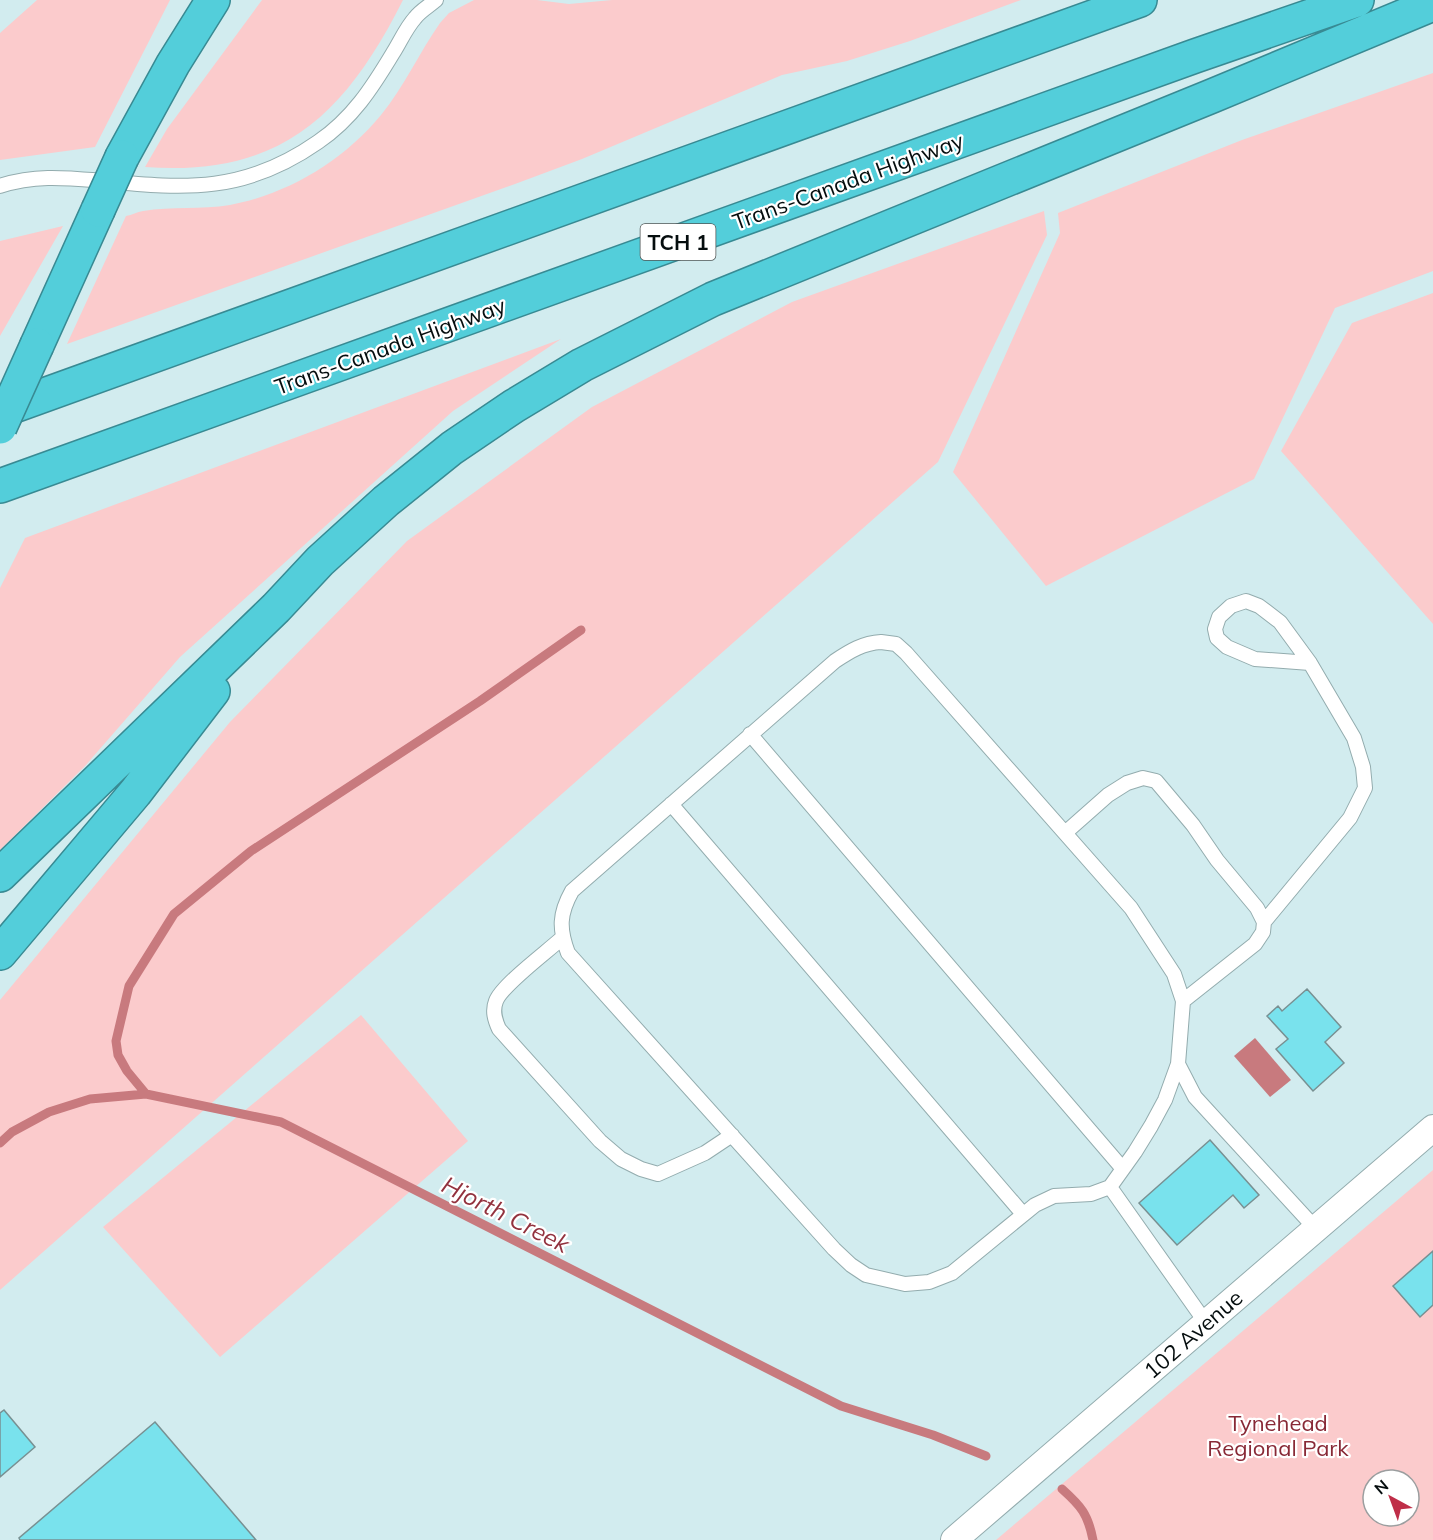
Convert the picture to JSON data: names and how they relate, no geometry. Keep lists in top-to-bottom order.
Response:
{
  "streets": {
    "highway": ["Trans-Canada Highway", "TCH 1"],
    "street": ["102 Avenue"]
  },
  "water": ["Hjorth Creek"],
  "parks": ["Tynehead Regional Park"],
  "north": "top left"
}
